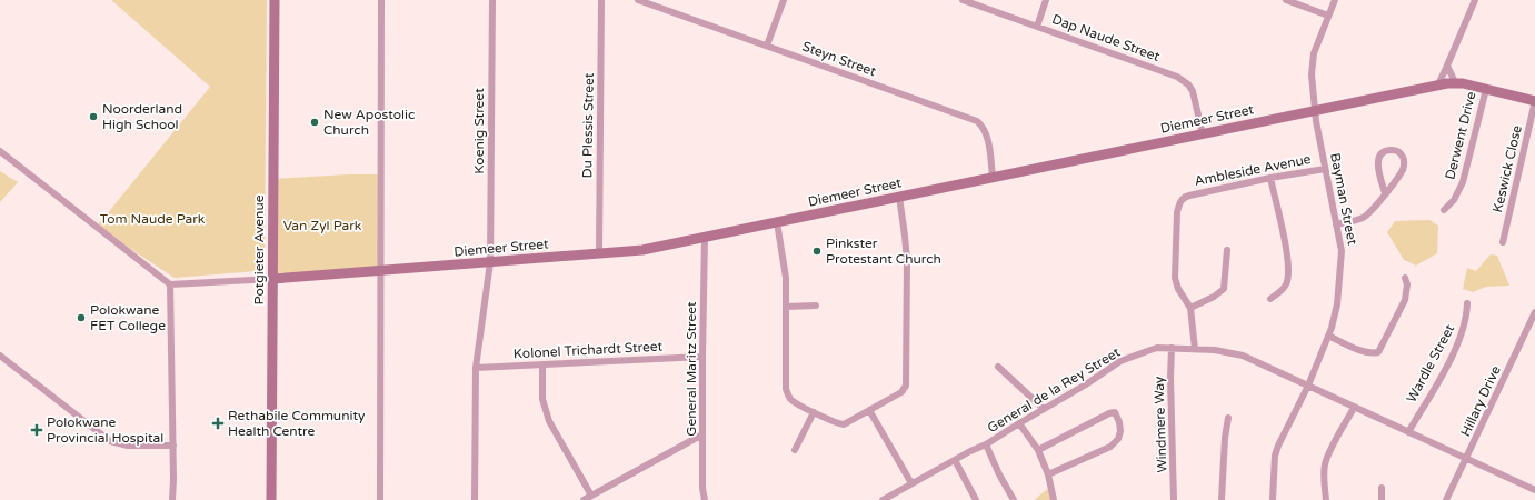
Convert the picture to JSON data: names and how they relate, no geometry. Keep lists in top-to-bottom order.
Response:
{
  "streets": {
    "street": [
      "Dap Naude Street",
      "Steyn Street",
      "Diemeer Street",
      "Du Plessis Street",
      "Koenig Street",
      "Derwent Drive",
      "Keswick Close",
      "Ambleside Avenue",
      "Bayman Street",
      "Potgieter Avenue",
      "Kolonel Trichardt Street",
      "Wardle Street",
      "General Maritz Street",
      "General de la Rey Street",
      "Hillary Drive",
      "Windmere Way"
    ]
  },
  "crossings": [
    ["Dap Naude Street", "Diemeer Street"],
    ["Steyn Street", "Diemeer Street"],
    ["Diemeer Street", "Du Plessis Street"],
    ["Diemeer Street", "Koenig Street"],
    ["Diemeer Street", "Derwent Drive"],
    ["Diemeer Street", "Keswick Close"],
    ["Diemeer Street", "Bayman Street"],
    ["Diemeer Street", "Potgieter Avenue"],
    ["Diemeer Street", "General Maritz Street"],
    ["Koenig Street", "Kolonel Trichardt Street"],
    ["Ambleside Avenue", "Bayman Street"],
    ["Ambleside Avenue", "General de la Rey Street"],
    ["Bayman Street", "General de la Rey Street"],
    ["Kolonel Trichardt Street", "General Maritz Street"],
    ["Wardle Street", "General de la Rey Street"],
    ["General de la Rey Street", "Hillary Drive"],
    ["General de la Rey Street", "Windmere Way"]
  ],
  "parks": ["Tom Naude Park", "Van Zyl Park"],
  "places": {
    "other": [
      "Noorderland High School",
      "New Apostolic Church",
      "Pinkster Protestant Church",
      "Polokwane FET College"
    ],
    "health": ["Rethabile Community Health Centre", "Polokwane Provincial Hospital"]
  }
}
